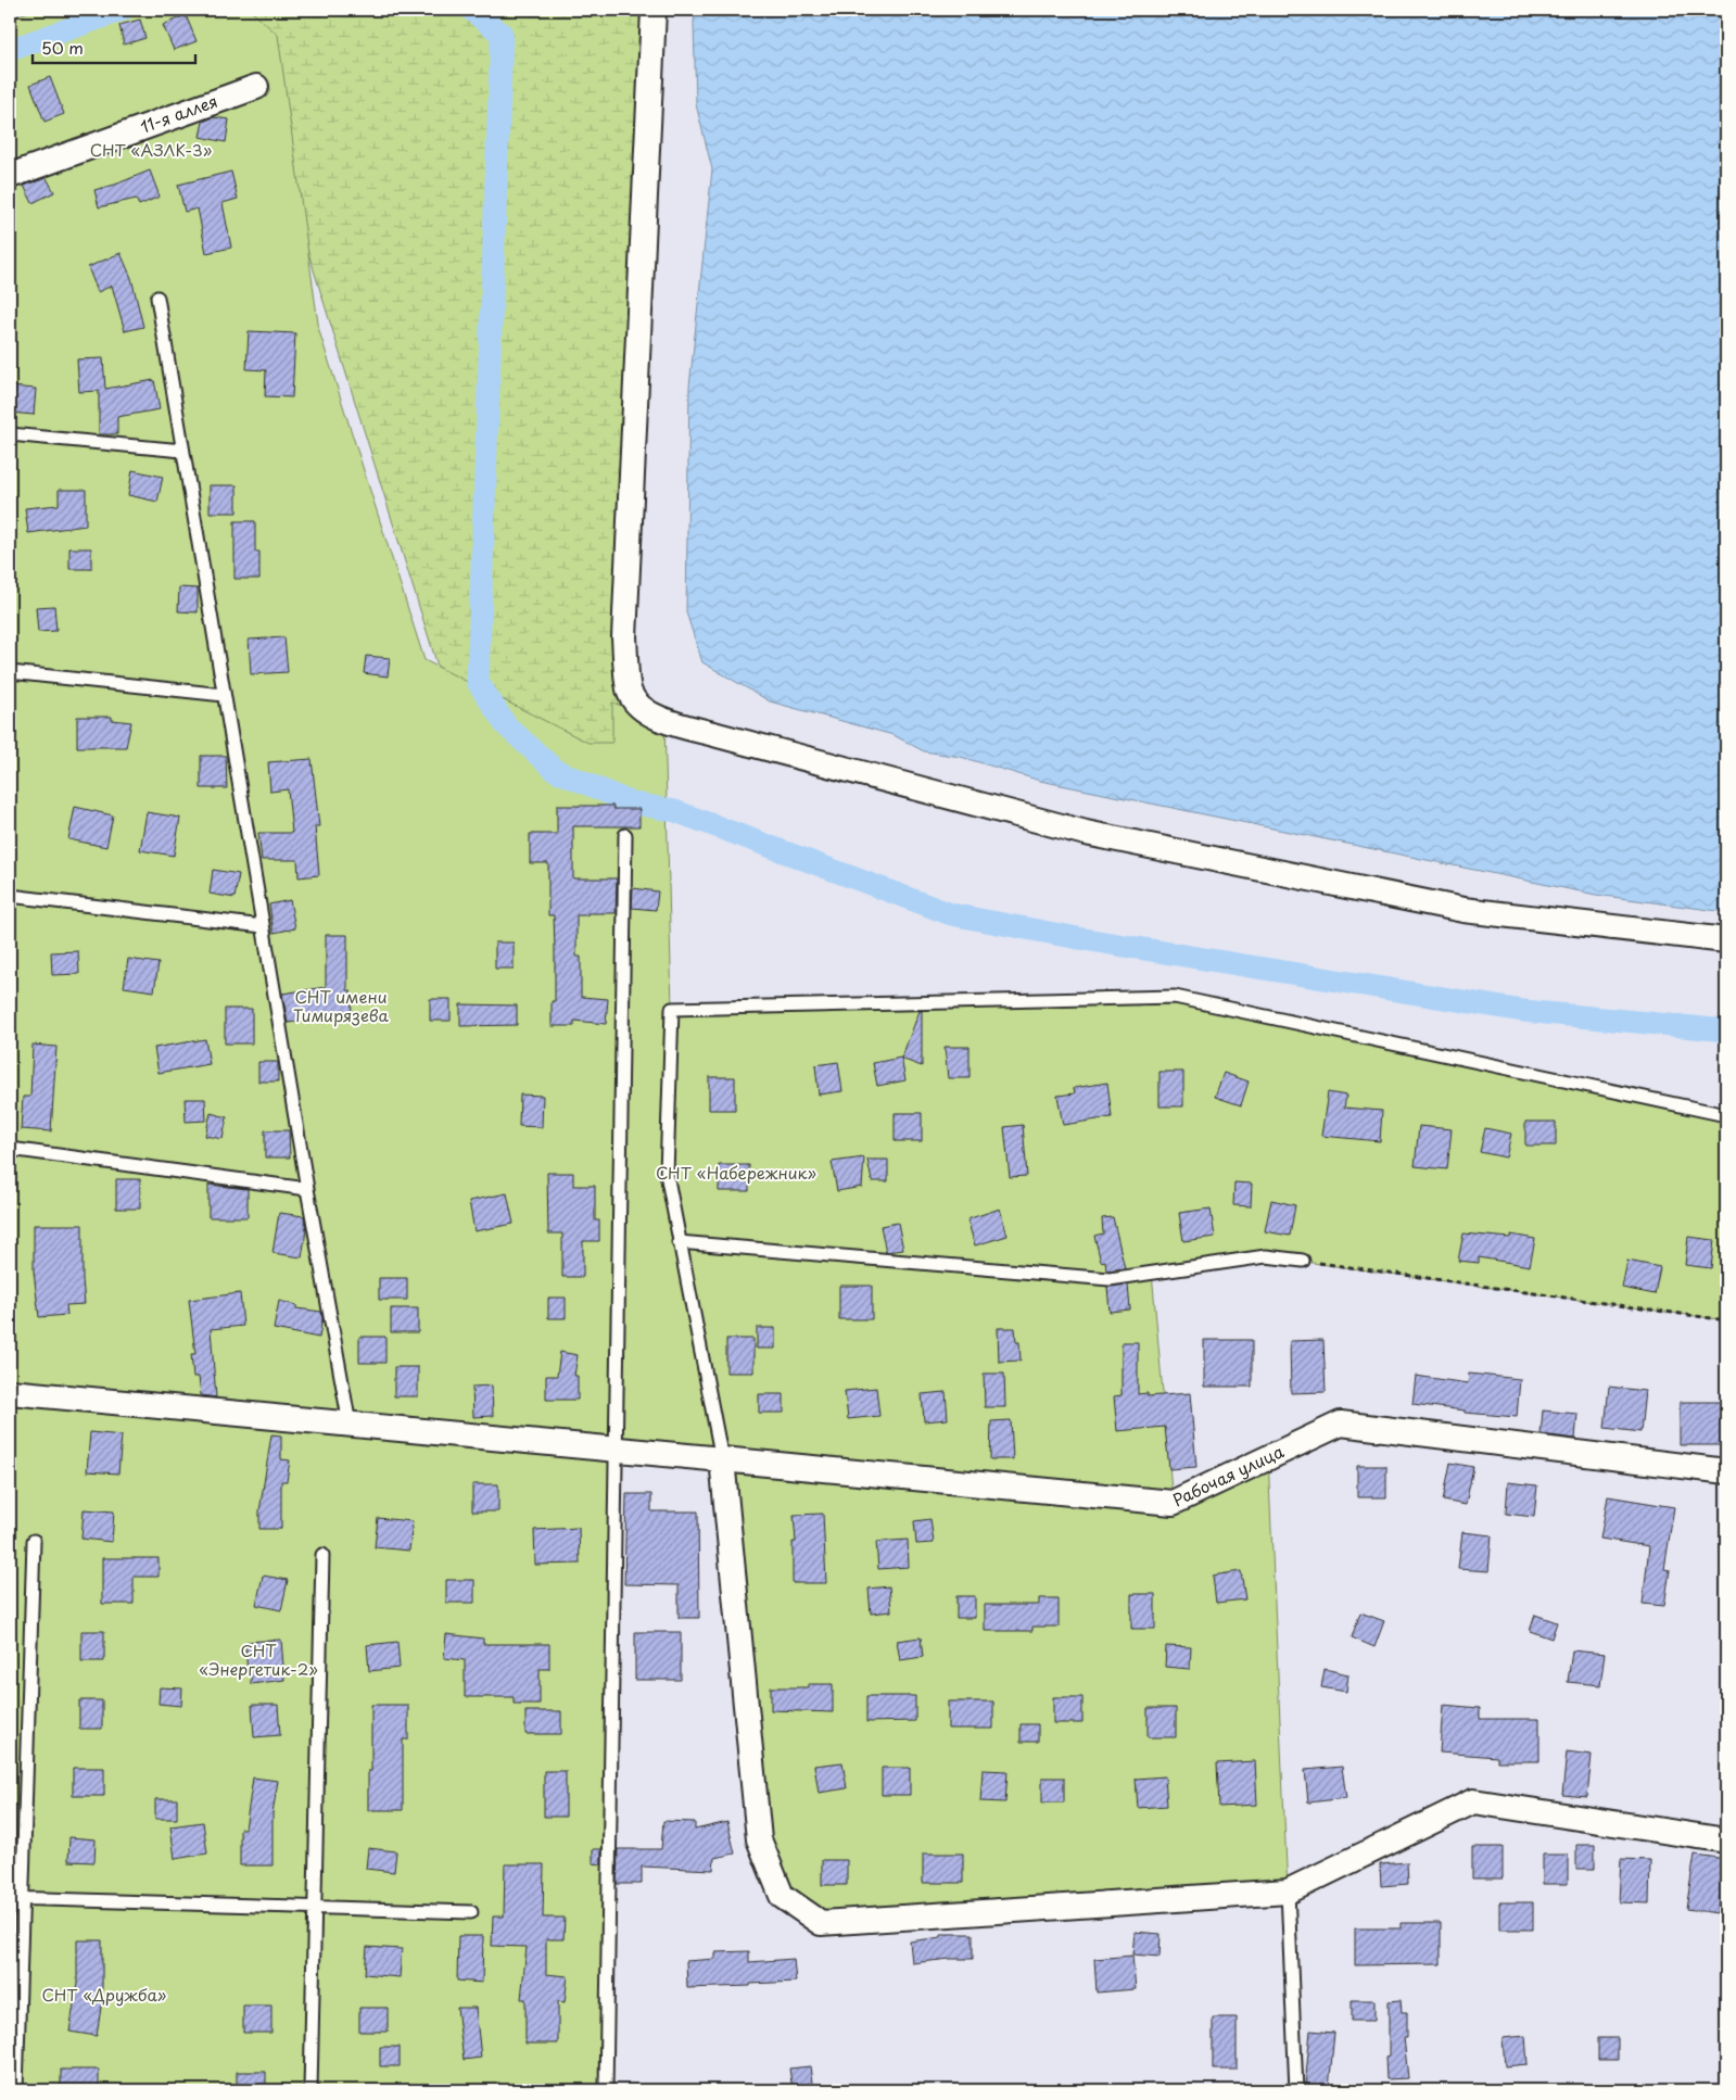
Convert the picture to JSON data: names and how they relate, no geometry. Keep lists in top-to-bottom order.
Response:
{
  "streets": {
    "street": ["11-я аллея", "Рабочая улица"]
  },
  "parks": [
    "СНТ «АЗЛК-3»",
    "СНТ имени Тимирязева",
    "СНТ «Набережник»",
    "СНТ «Энергетик-2»",
    "СНТ «Дружба»"
  ],
  "scale_bar": "50 m"
}
